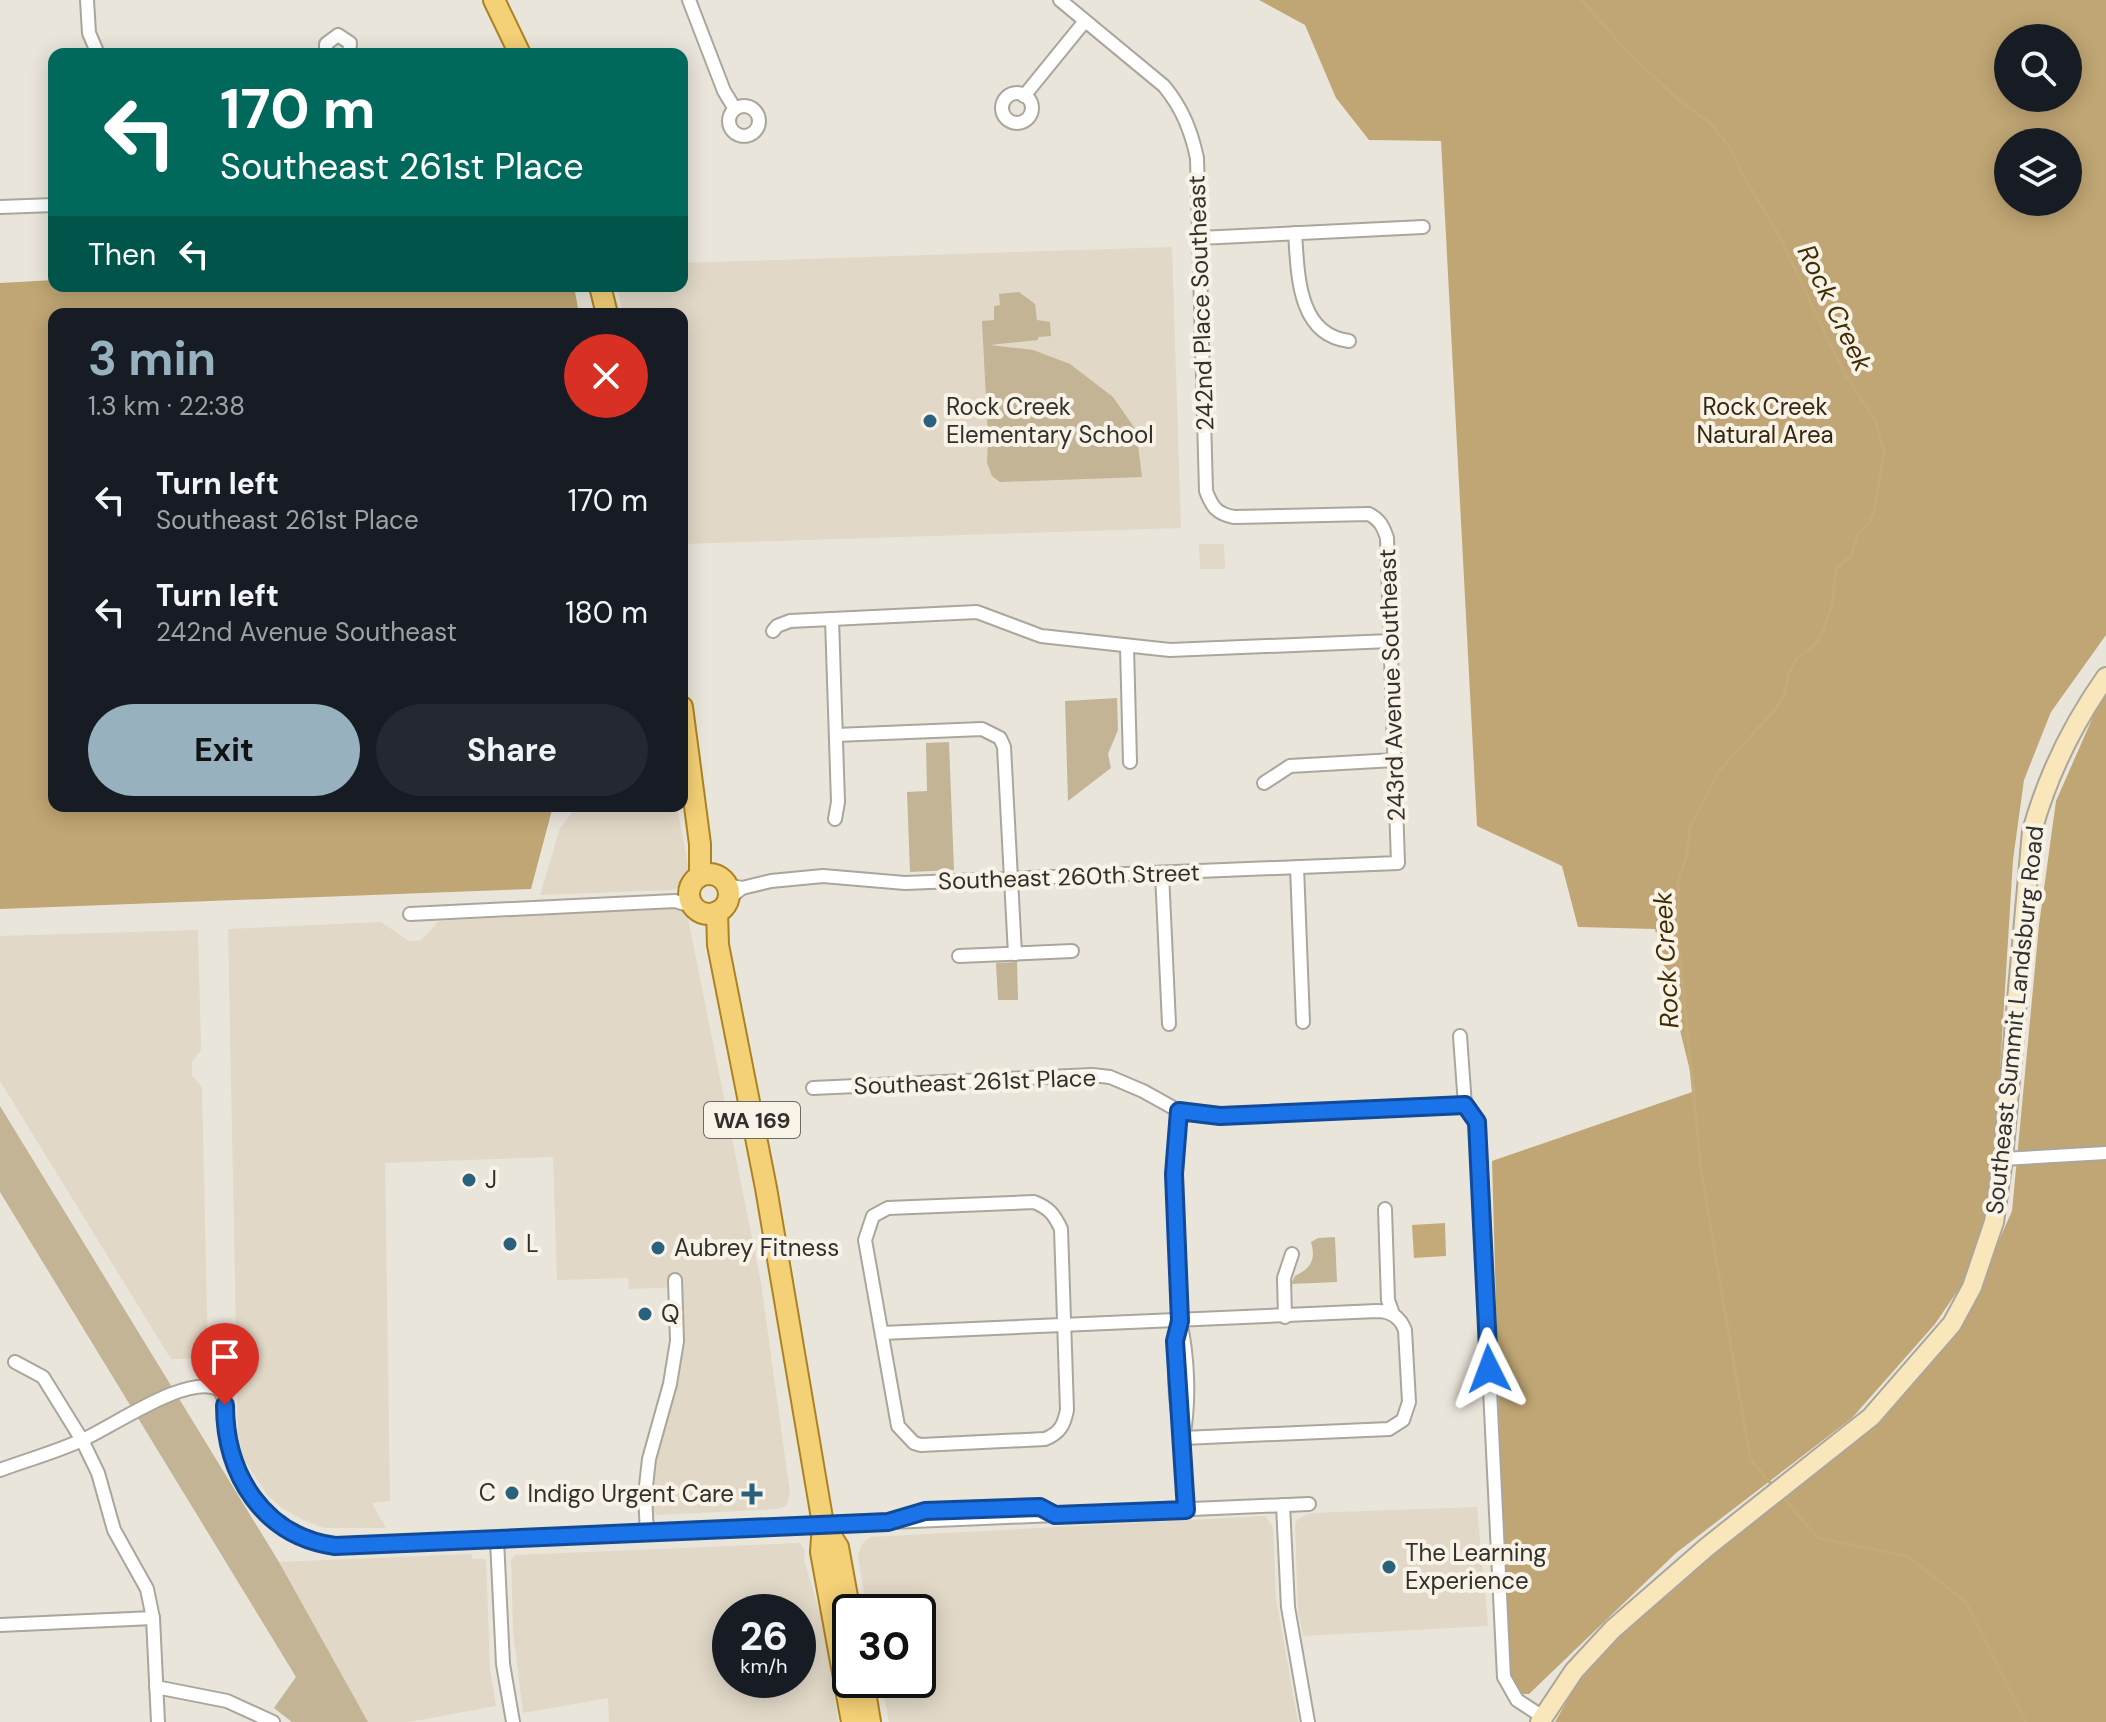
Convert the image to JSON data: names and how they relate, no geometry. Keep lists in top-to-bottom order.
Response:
{
  "streets": {
    "main road": ["WA 169"],
    "street": [
      "242nd Place Southeast",
      "243rd Avenue Southeast",
      "Southeast 260th Street",
      "Southeast Summit Landsburg Road",
      "Southeast 261st Place"
    ]
  },
  "crossings": [
    ["242nd Place Southeast", "243rd Avenue Southeast"],
    ["243rd Avenue Southeast", "Southeast 260th Street"],
    ["Southeast 260th Street", "WA 169"]
  ],
  "water": ["Rock Creek"],
  "parks": ["Rock Creek Natural Area"],
  "places": {
    "other": [
      "Rock Creek Elementary School",
      "J",
      "L",
      "Aubrey Fitness",
      "Q",
      "C",
      "The Learning Experience"
    ],
    "health": ["Indigo Urgent Care"]
  },
  "page": {
    "turn": ["170 m", "Southeast 261st Place"],
    "then": "Then",
    "heading": ["3 min", "1.3 km · 22:38"],
    "list": [
      {
        "name": "Turn left",
        "note": "Southeast 261st Place",
        "value": "170 m"
      },
      {
        "name": "Turn left",
        "note": "242nd Avenue Southeast",
        "value": "180 m"
      }
    ],
    "buttons": ["Exit", "Share"],
    "speed": "26 km/h",
    "limit": "30"
  }
}
